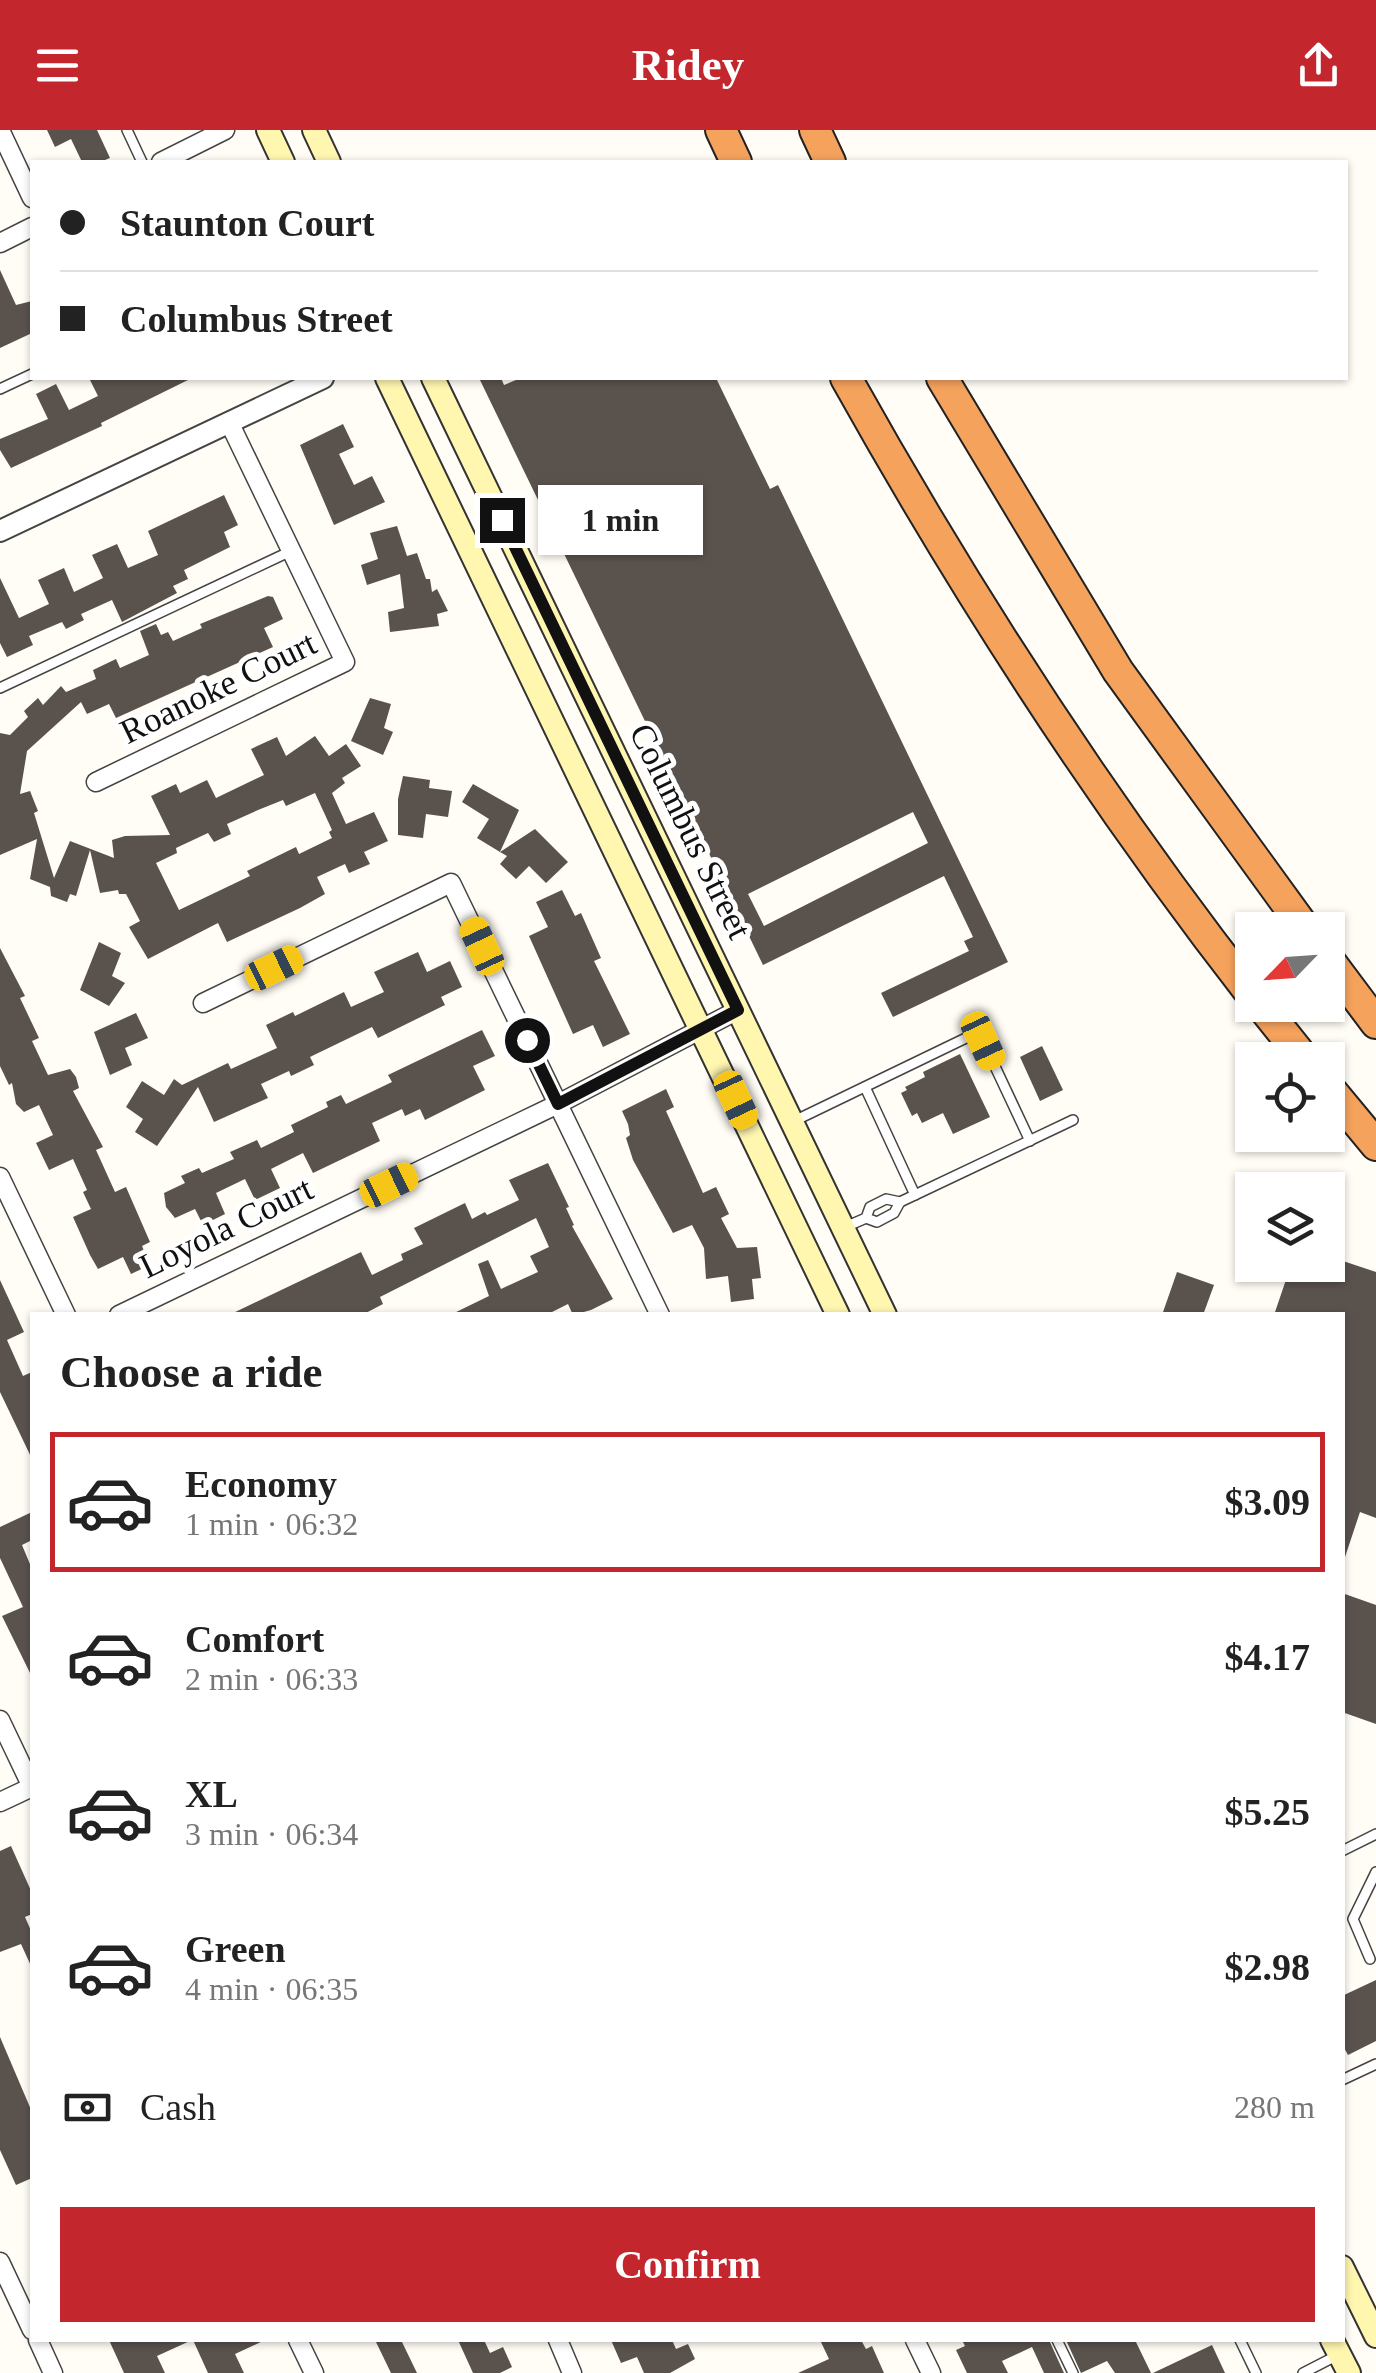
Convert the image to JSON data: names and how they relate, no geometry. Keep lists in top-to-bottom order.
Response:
{
  "streets": {
    "main road": ["Columbus Street"],
    "street": ["Roanoke Court", "Loyola Court"]
  },
  "crossings": [
    ["Columbus Street", "Loyola Court"]
  ],
  "north": "bottom left",
  "page": {
    "header": "Ridey",
    "banner": ["Staunton Court", "Columbus Street"],
    "bubble": "1 min",
    "heading": "Choose a ride",
    "list": [
      {
        "name": "Economy",
        "note": "1 min · 06:32",
        "value": "$3.09"
      },
      {
        "name": "Comfort",
        "note": "2 min · 06:33",
        "value": "$4.17"
      },
      {
        "name": "XL",
        "note": "3 min · 06:34",
        "value": "$5.25"
      },
      {
        "name": "Green",
        "note": "4 min · 06:35",
        "value": "$2.98"
      }
    ],
    "pay": ["Cash", "280 m"],
    "buttons": "Confirm"
  }
}
